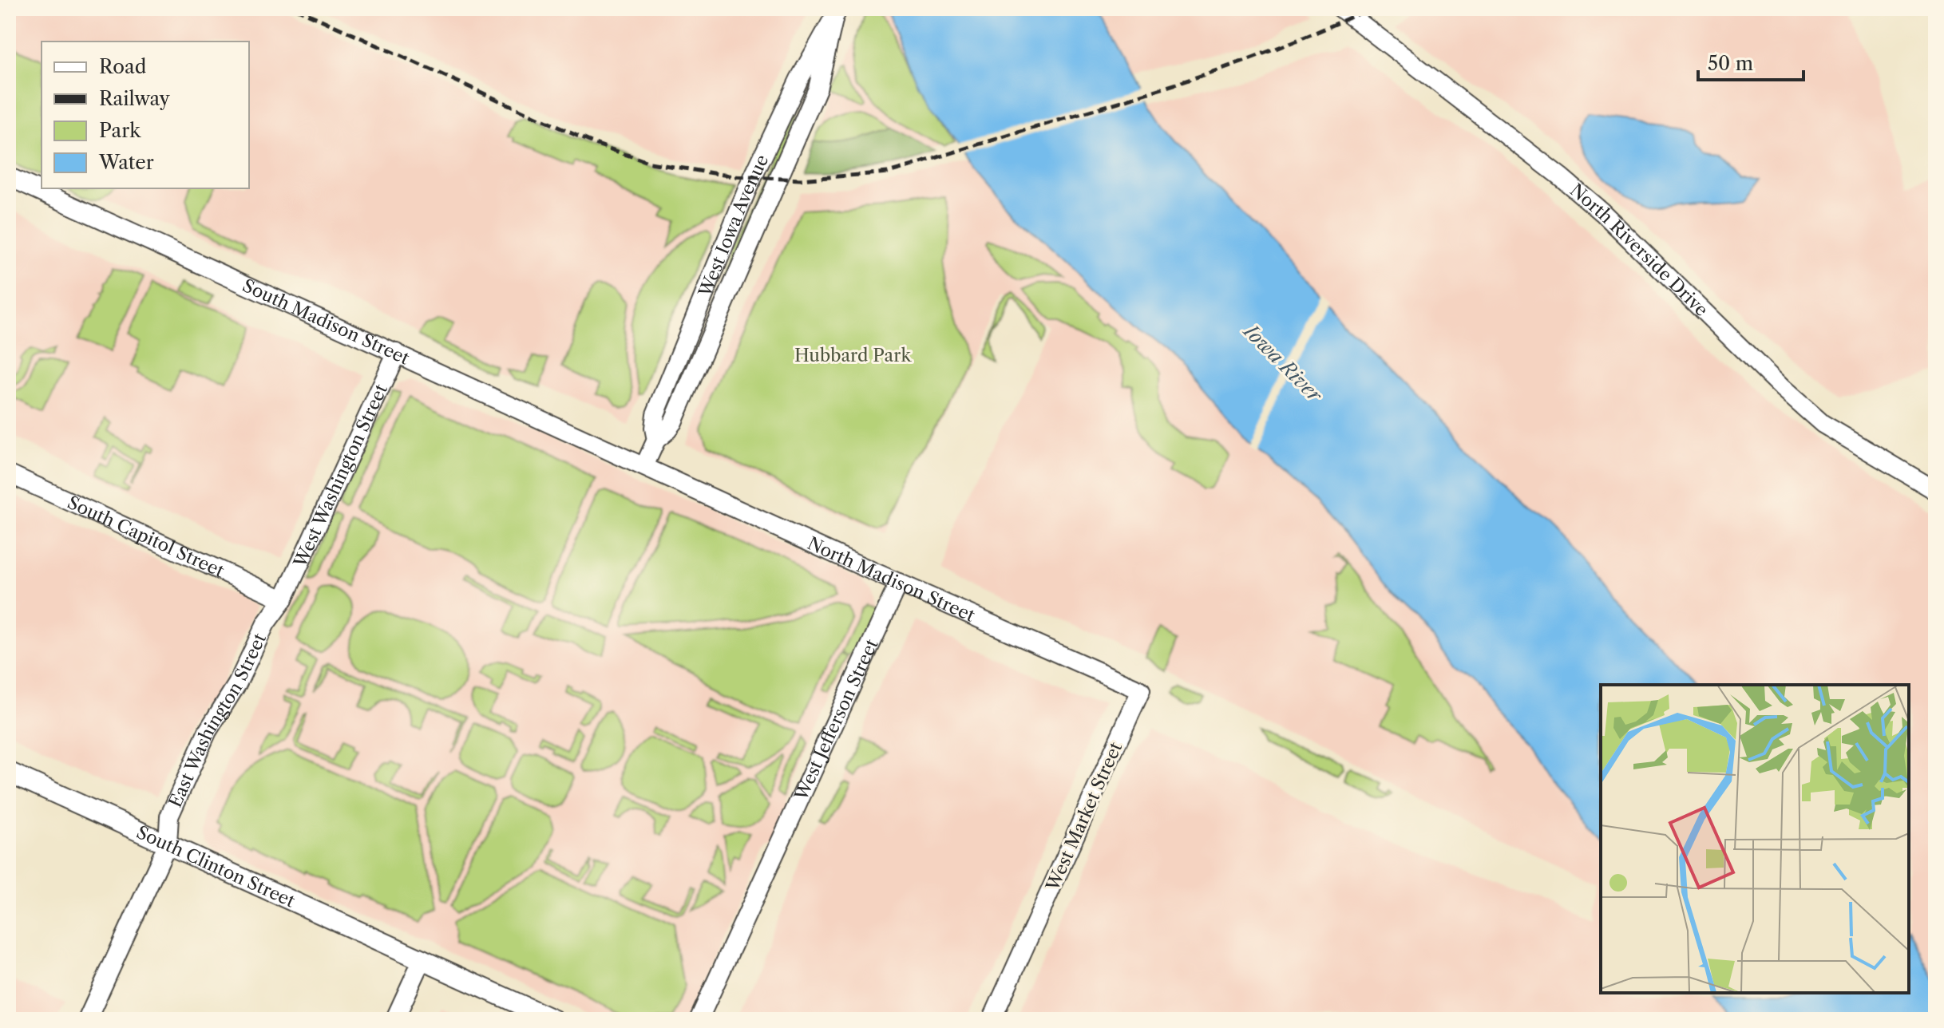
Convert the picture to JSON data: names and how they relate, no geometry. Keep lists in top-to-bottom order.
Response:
{
  "streets": {
    "main road": ["South Clinton Street"],
    "street": [
      "West Iowa Avenue",
      "North Riverside Drive",
      "South Madison Street",
      "West Washington Street",
      "South Capitol Street",
      "North Madison Street",
      "West Jefferson Street",
      "East Washington Street",
      "West Market Street"
    ]
  },
  "crossings": [
    ["West Iowa Avenue", "South Madison Street"],
    ["West Iowa Avenue", "North Madison Street"],
    ["South Madison Street", "West Washington Street"],
    ["South Madison Street", "North Madison Street"],
    ["West Washington Street", "South Capitol Street"],
    ["West Washington Street", "East Washington Street"],
    ["South Capitol Street", "East Washington Street"],
    ["North Madison Street", "West Jefferson Street"],
    ["North Madison Street", "West Market Street"],
    ["East Washington Street", "South Clinton Street"]
  ],
  "water": ["Iowa River"],
  "parks": ["Hubbard Park"],
  "legend": [
    "Road",
    "Railway",
    "Park",
    "Water"
  ],
  "scale_bar": "50 m"
}
